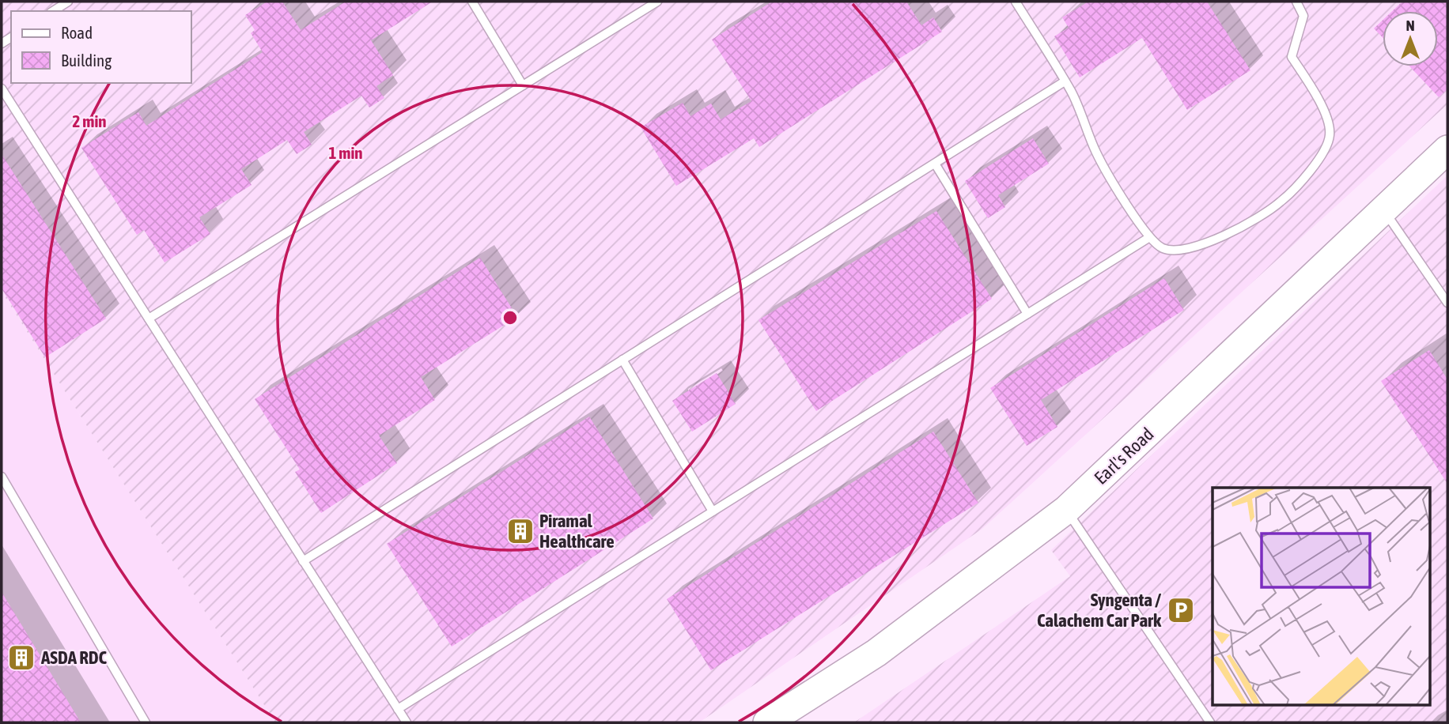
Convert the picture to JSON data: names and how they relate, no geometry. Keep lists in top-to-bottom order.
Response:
{
  "streets": {
    "main road": ["Earl's Road"]
  },
  "places": {
    "building": ["Piramal Healthcare", "ASDA RDC"],
    "parking": ["Syngenta / Calachem Car Park"]
  },
  "legend": ["Road", "Building"],
  "north": "top",
  "rings": ["2 min", "1 min"]
}
